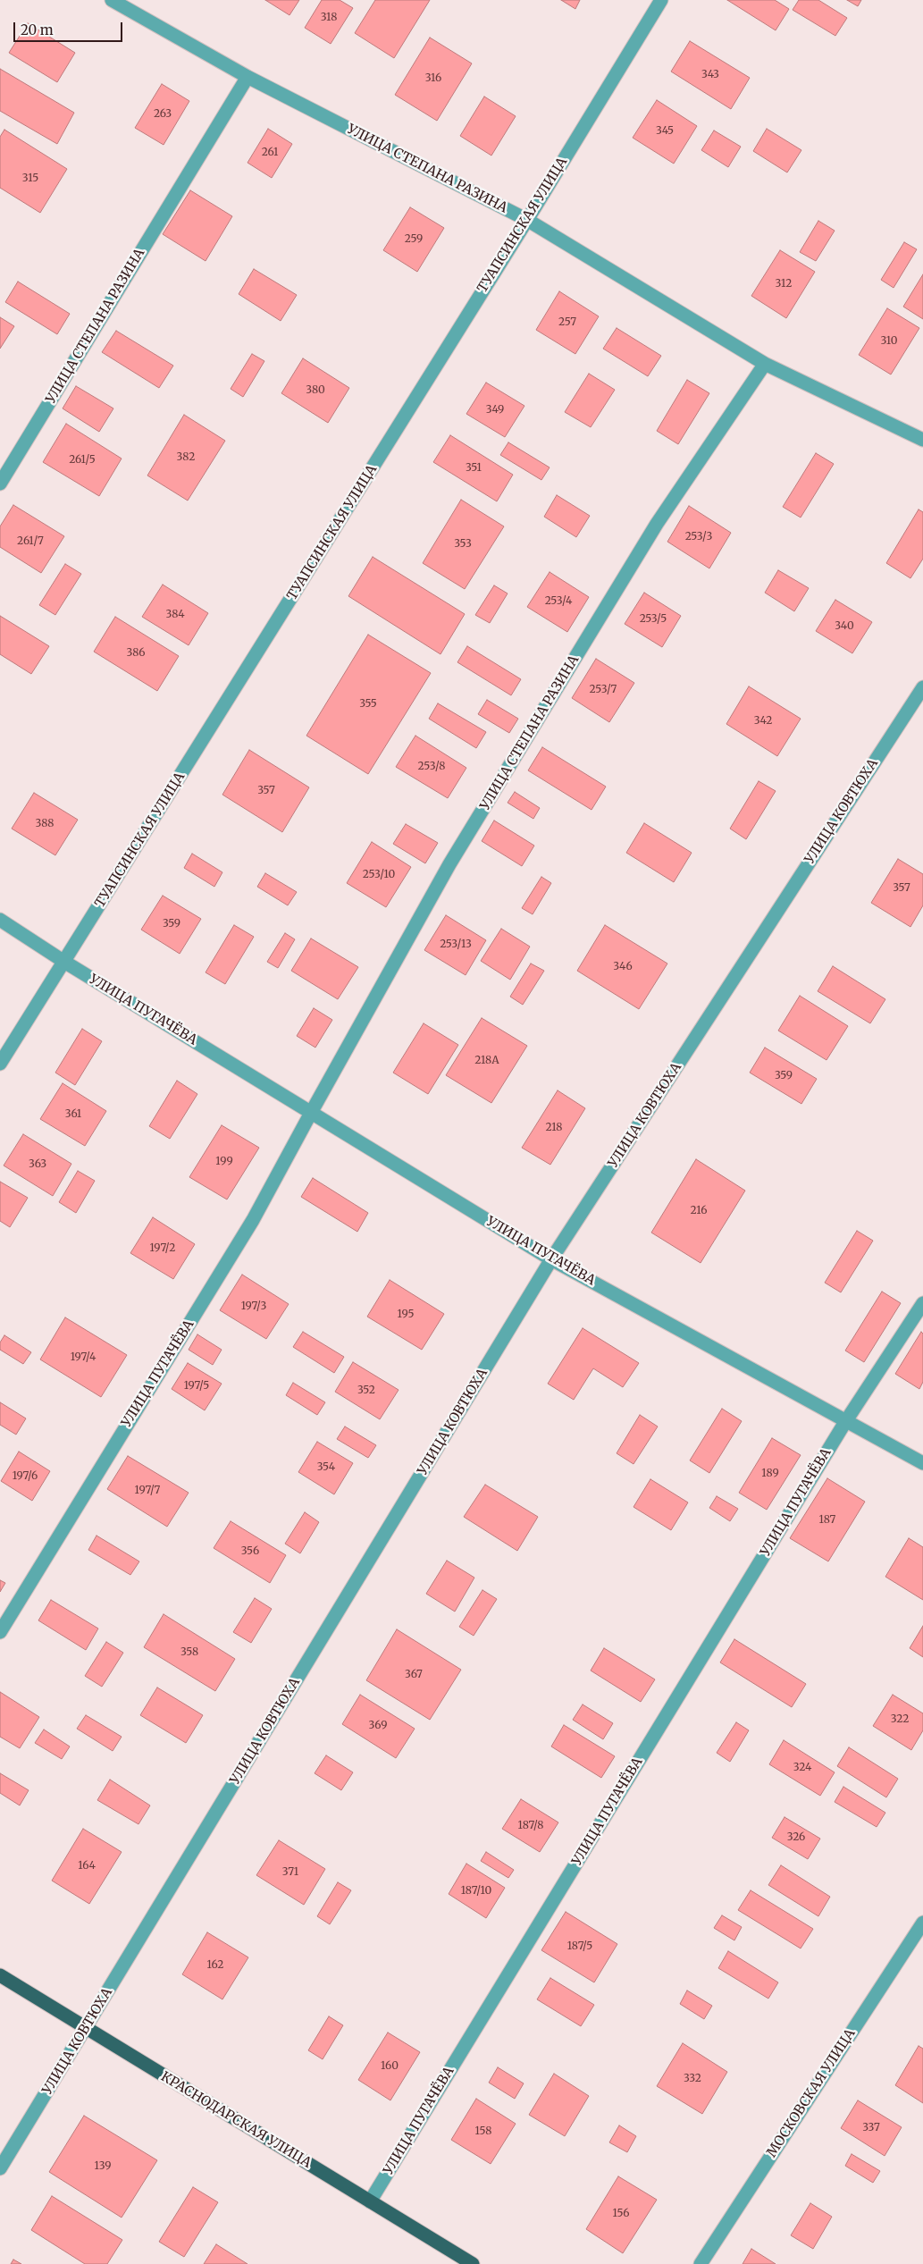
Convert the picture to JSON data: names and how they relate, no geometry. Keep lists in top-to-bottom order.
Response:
{
  "streets": {
    "main road": ["КРАСНОДАРСКАЯ УЛИЦА"],
    "street": [
      "УЛИЦА СТЕПАНА РАЗИНА",
      "ТУАПСИНСКАЯ УЛИЦА",
      "УЛИЦА КОВТЮХА",
      "УЛИЦА ПУГАЧЁВА",
      "МОСКОВСКАЯ УЛИЦА"
    ]
  },
  "crossings": [
    ["УЛИЦА СТЕПАНА РАЗИНА", "ТУАПСИНСКАЯ УЛИЦА"],
    ["УЛИЦА СТЕПАНА РАЗИНА", "УЛИЦА ПУГАЧЁВА"],
    ["ТУАПСИНСКАЯ УЛИЦА", "УЛИЦА ПУГАЧЁВА"],
    ["УЛИЦА КОВТЮХА", "УЛИЦА ПУГАЧЁВА"],
    ["УЛИЦА КОВТЮХА", "КРАСНОДАРСКАЯ УЛИЦА"],
    ["УЛИЦА ПУГАЧЁВА", "КРАСНОДАРСКАЯ УЛИЦА"]
  ],
  "house_numbers": [
    "318",
    "343",
    "316",
    "263",
    "345",
    "261",
    "315",
    "259",
    "312",
    "257",
    "310",
    "380",
    "349",
    "382",
    "261/5",
    "351",
    "253/3",
    "261/7",
    "353",
    "253/4",
    "384",
    "253/5",
    "340",
    "386",
    "253/7",
    "355",
    "342",
    "253/8",
    "357",
    "388",
    "253/10",
    "357",
    "359",
    "253/13",
    "346",
    "218А",
    "359",
    "361",
    "218",
    "199",
    "363",
    "216",
    "197/2",
    "197/3",
    "195",
    "197/4",
    "197/5",
    "352",
    "354",
    "189",
    "197/6",
    "197/7",
    "187",
    "356",
    "358",
    "367",
    "322",
    "369",
    "324",
    "187/8",
    "326",
    "164",
    "371",
    "187/10",
    "187/5",
    "162",
    "160",
    "332",
    "337",
    "158",
    "139",
    "156"
  ],
  "scale_bar": "20 m"
}
